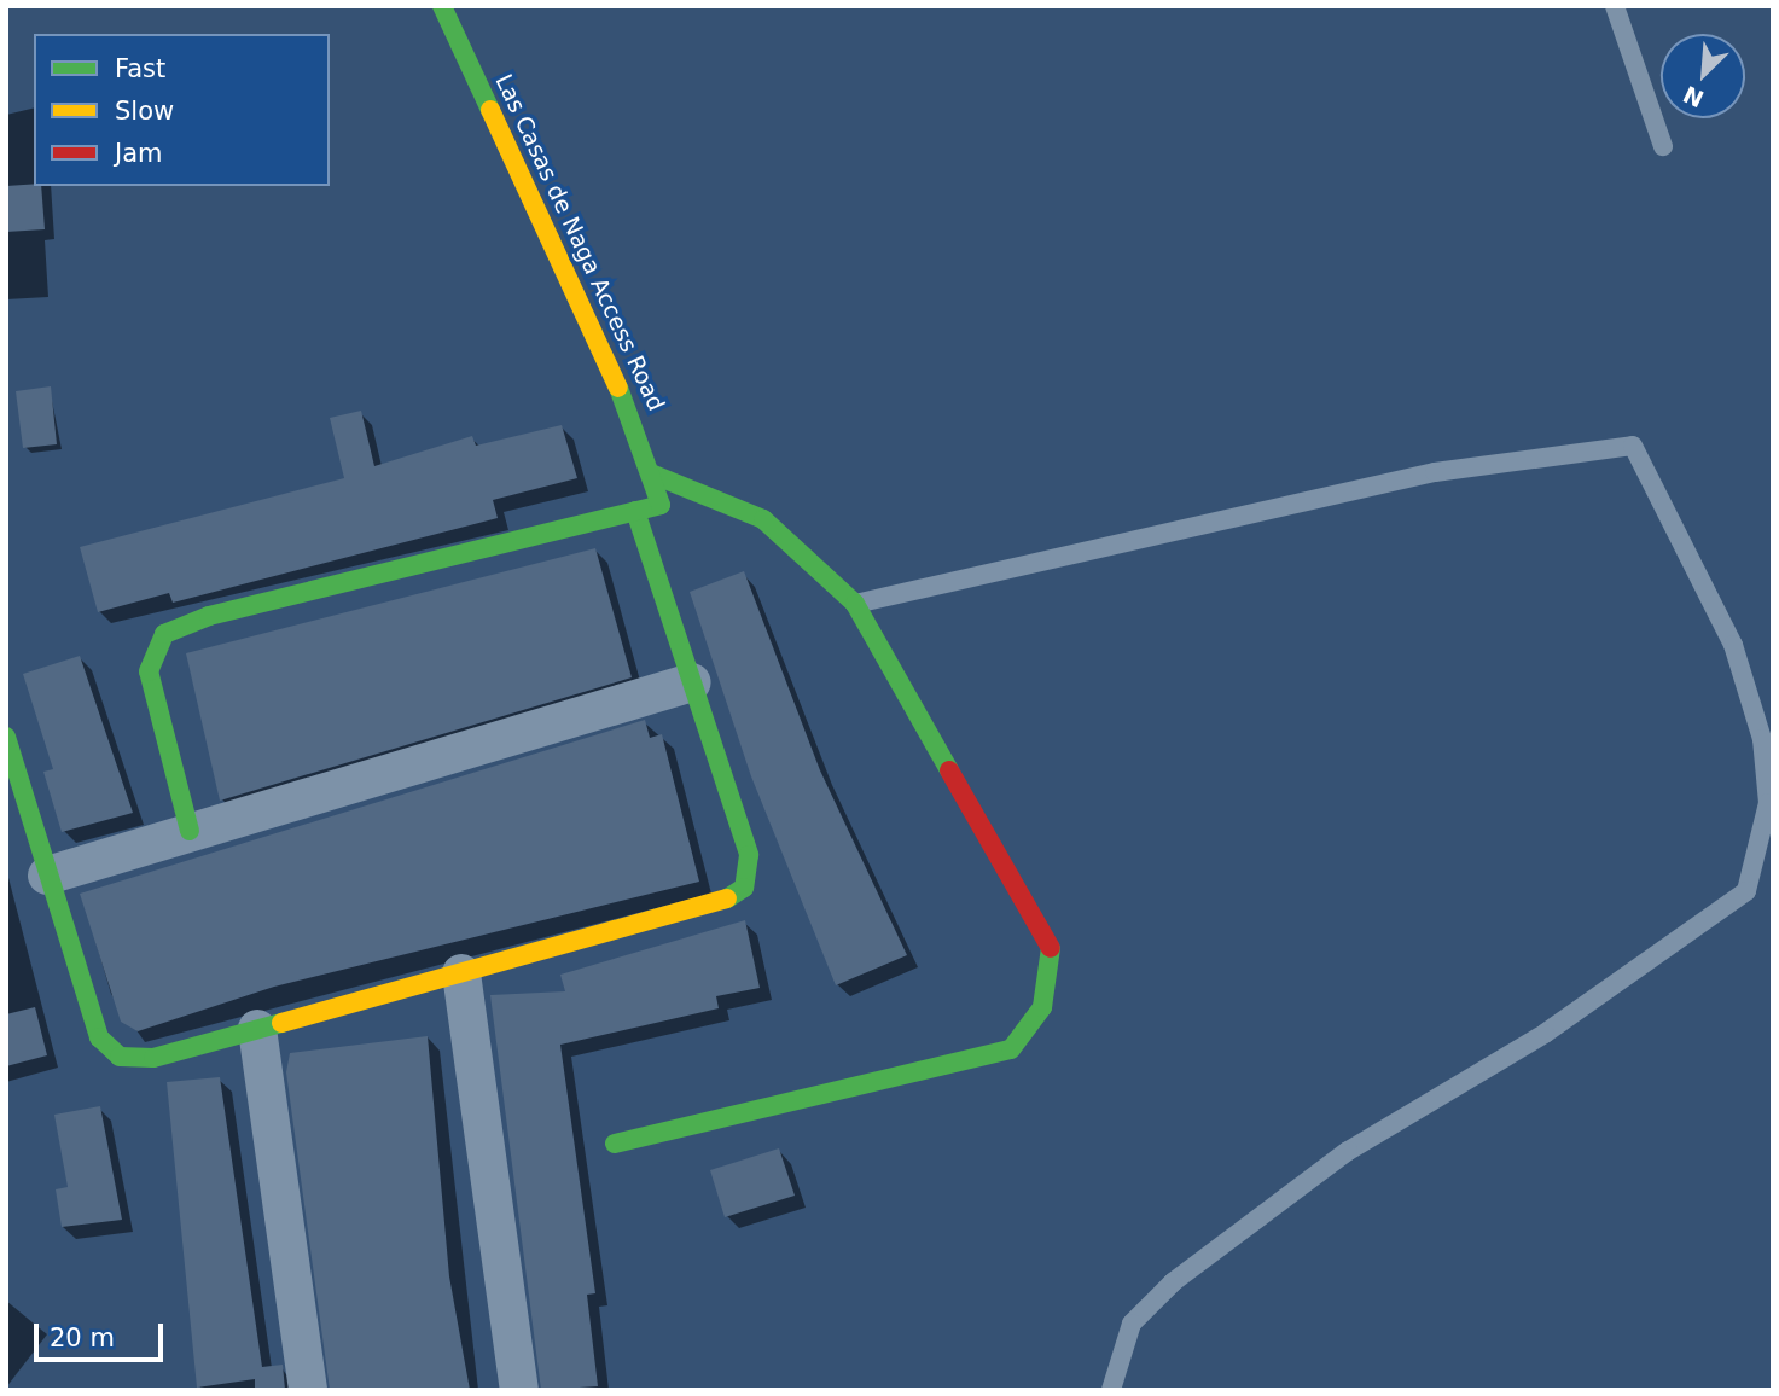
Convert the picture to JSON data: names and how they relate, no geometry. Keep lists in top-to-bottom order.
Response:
{
  "streets": {
    "street": ["Las Casas de Naga Access Road"]
  },
  "legend": ["Fast", "Slow", "Jam"],
  "scale_bar": "20 m",
  "north": "bottom left"
}
